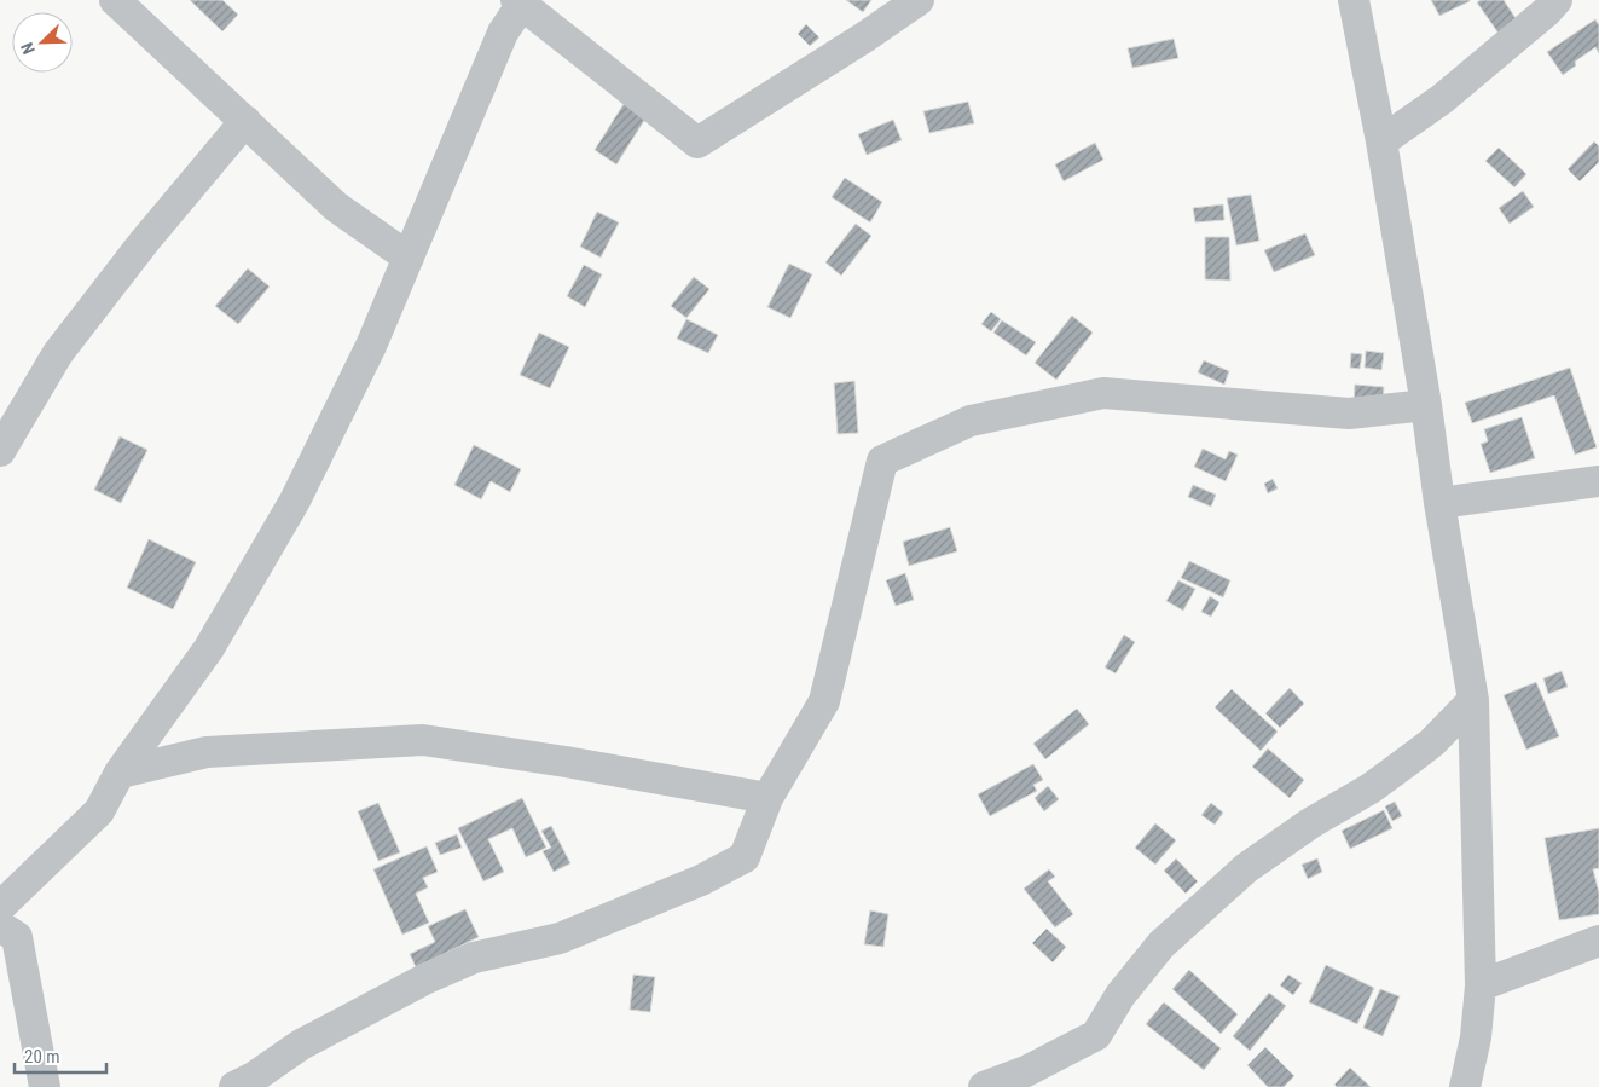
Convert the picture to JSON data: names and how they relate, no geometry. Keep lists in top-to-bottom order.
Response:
{
  "scale_bar": "20 m",
  "north": "bottom left"
}
